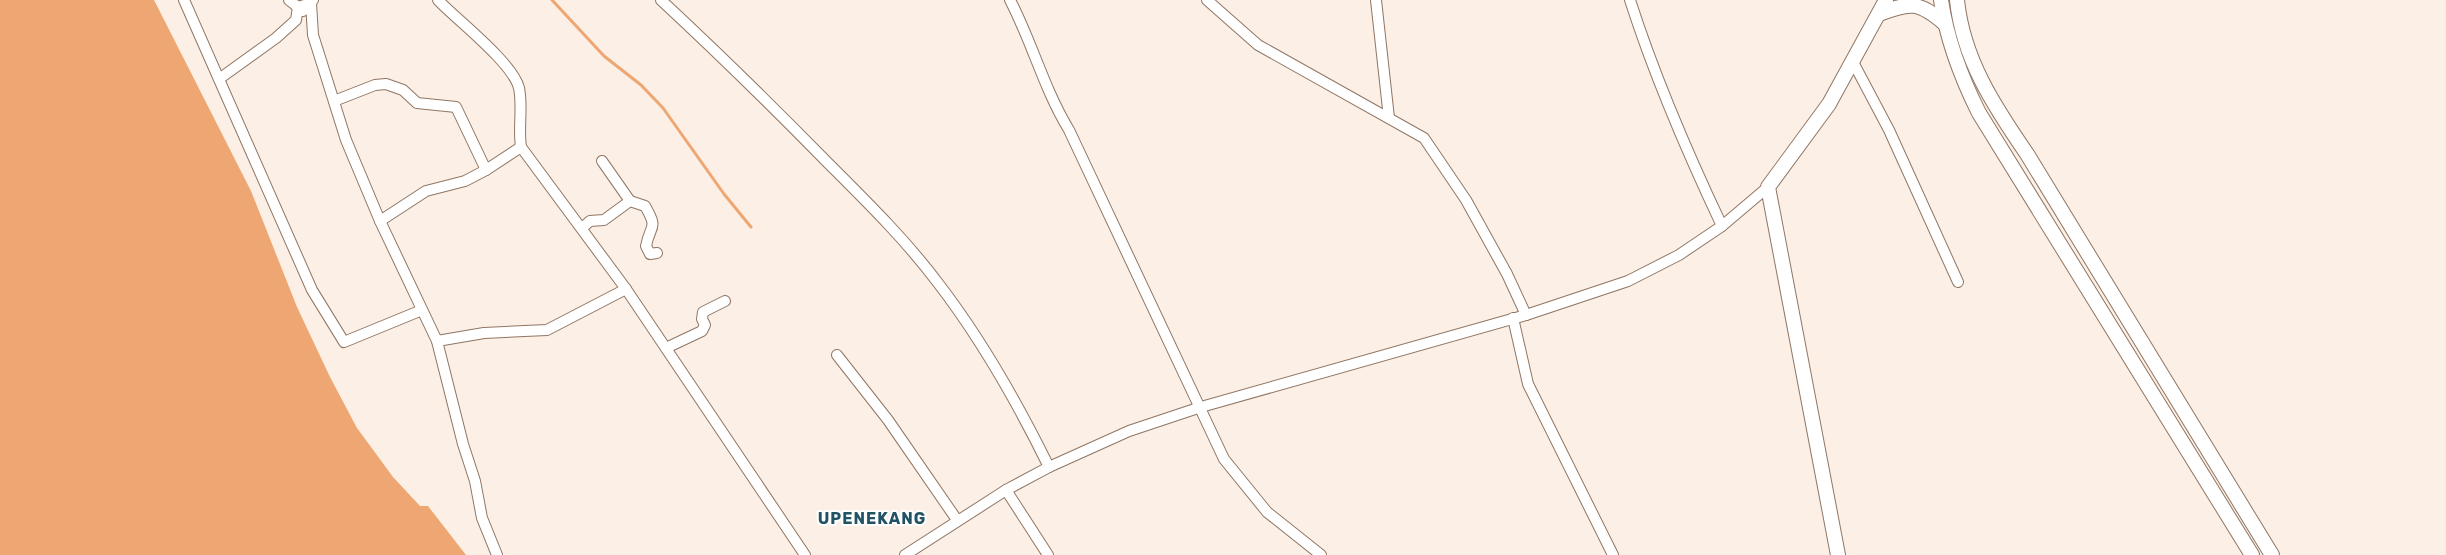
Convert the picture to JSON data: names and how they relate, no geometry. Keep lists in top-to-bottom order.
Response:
{
  "districts": ["UPENEKANG"]
}
